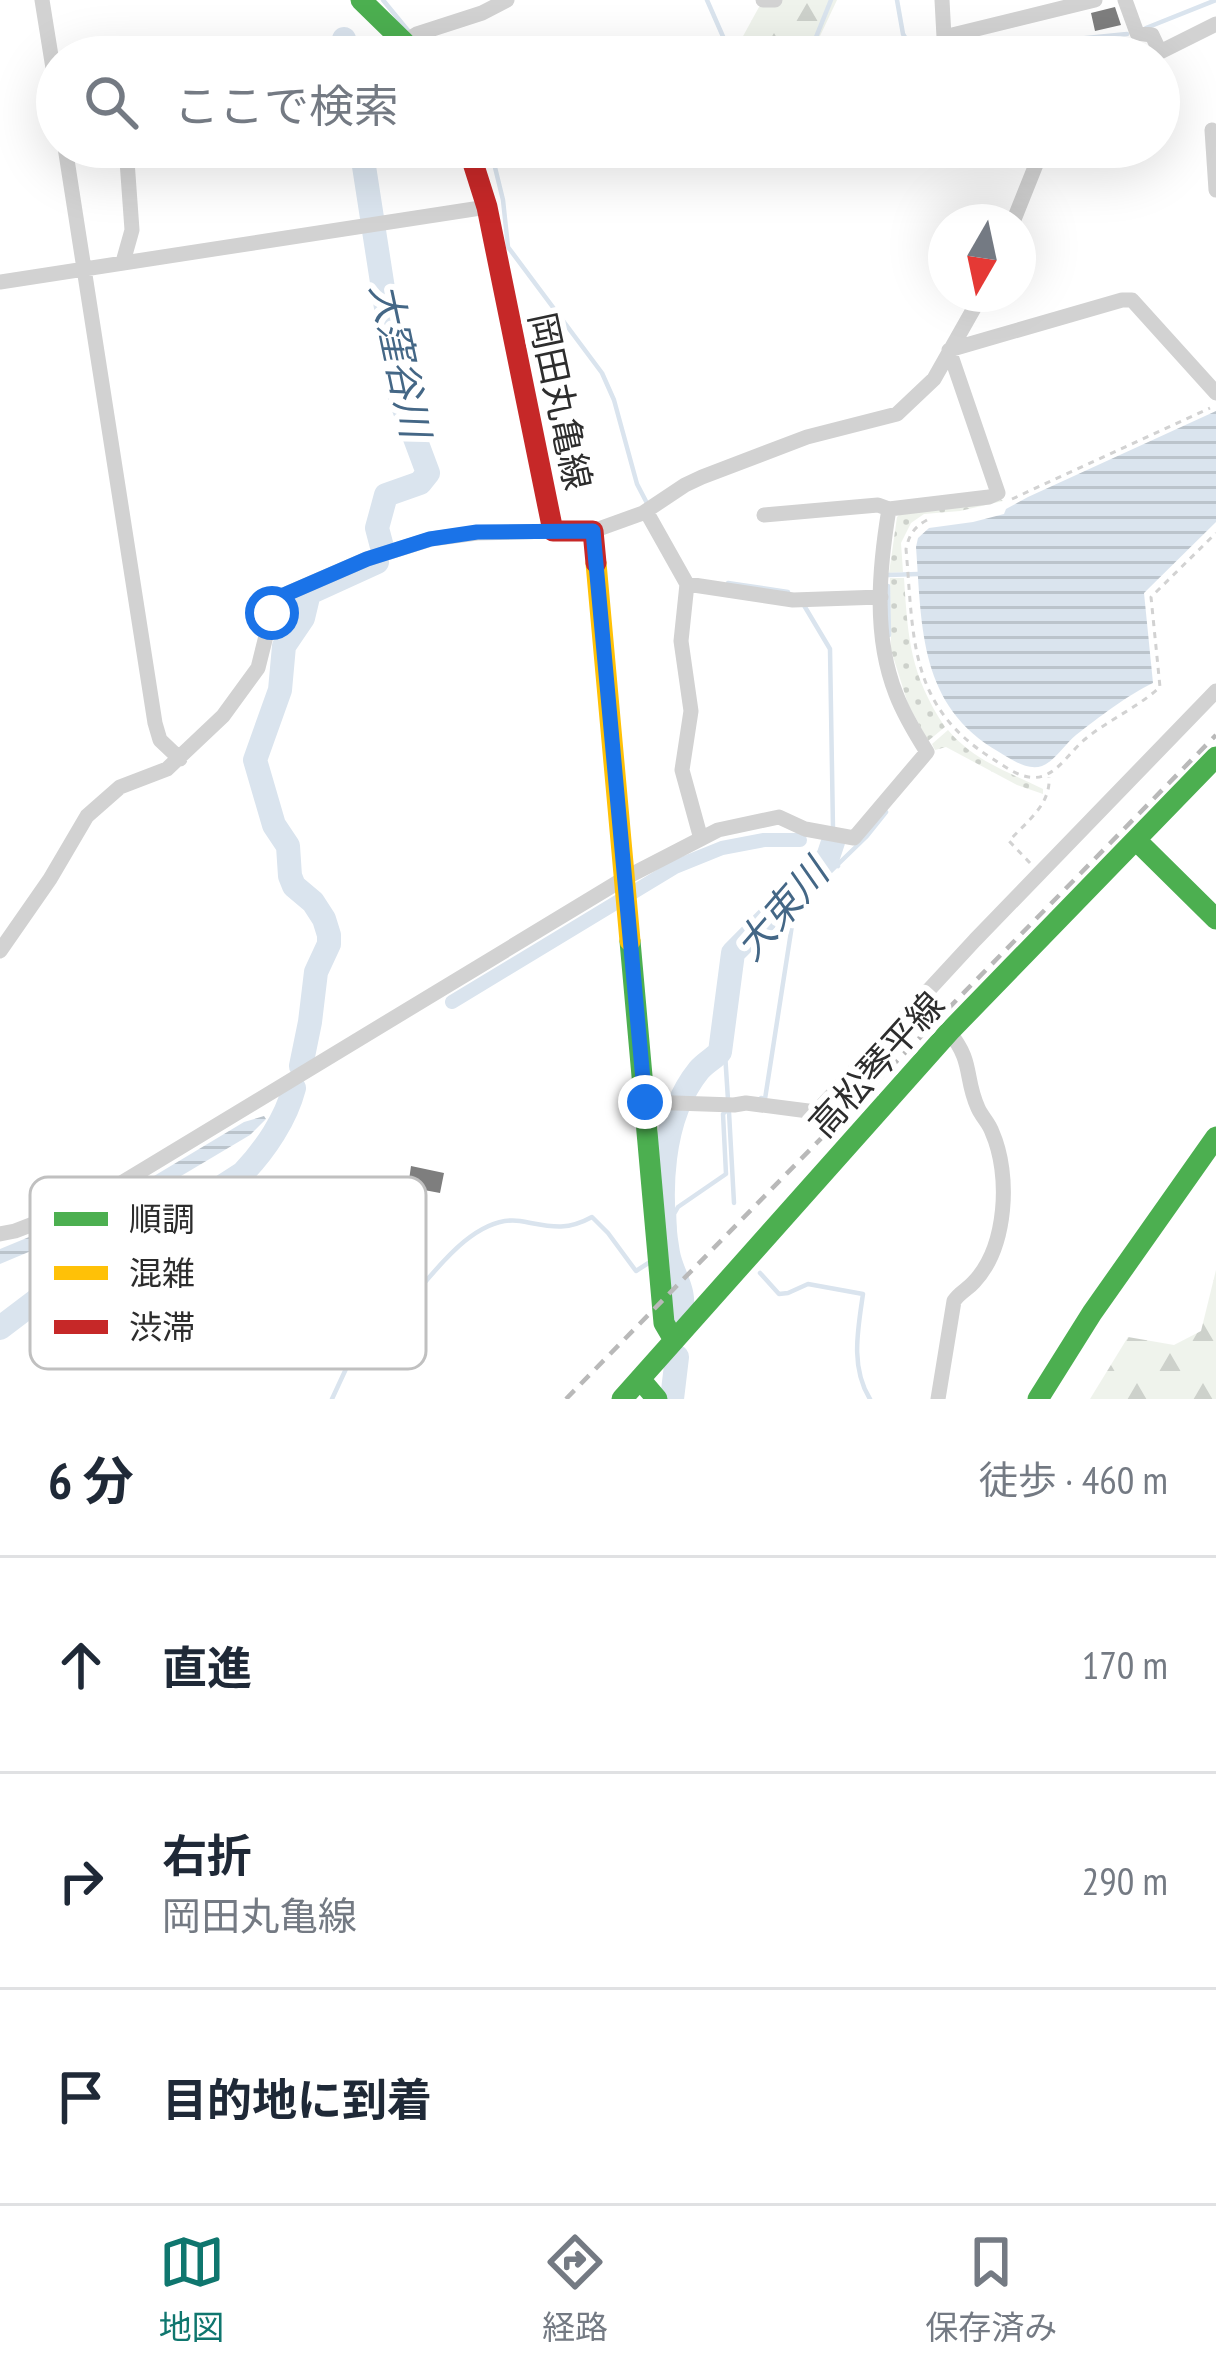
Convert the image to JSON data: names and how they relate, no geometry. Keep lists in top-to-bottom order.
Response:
{
  "streets": {
    "main road": ["岡田丸亀線", "高松琴平線"]
  },
  "crossings": [
    ["岡田丸亀線", "高松琴平線"]
  ],
  "water": ["大窪谷川", "大束川"],
  "legend": ["順調", "混雑", "渋滞"],
  "north": "bottom",
  "page": {
    "search": "ここで検索",
    "heading": ["6 分", "徒歩 · 460 m"],
    "list": [
      ["直進", "170 m"],
      ["右折", "岡田丸亀線", "290 m"],
      "目的地に到着"
    ],
    "nav": ["地図", "経路", "保存済み"]
  }
}
